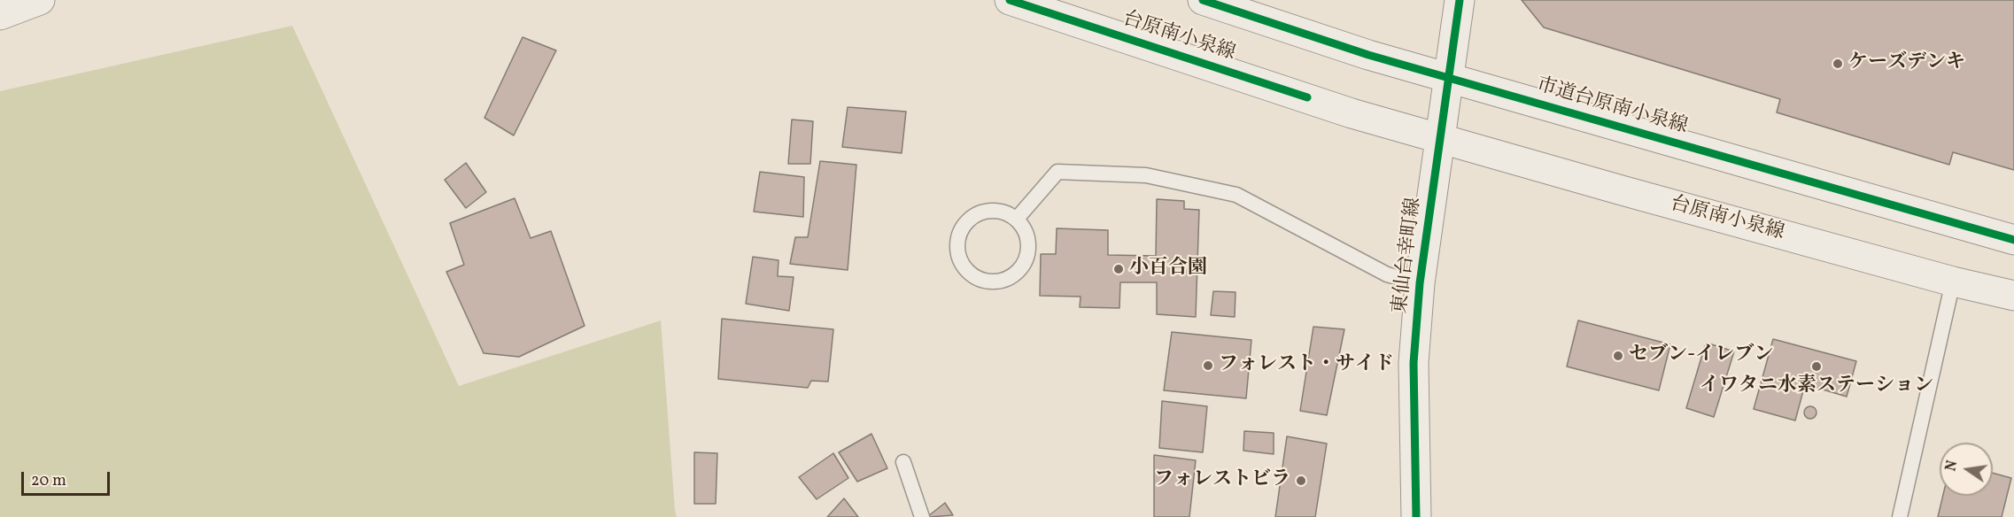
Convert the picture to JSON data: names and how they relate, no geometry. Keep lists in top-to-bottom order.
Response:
{
  "streets": {
    "street": ["台原南小泉線", "市道台原南小泉線", "東仙台幸町線"]
  },
  "crossings": [
    ["台原南小泉線", "東仙台幸町線"],
    ["市道台原南小泉線", "東仙台幸町線"]
  ],
  "places": [
    "ケーズデンキ",
    "小百合園",
    "セブン-イレブン",
    "フォレスト・サイド",
    "イワタニ水素ステーション",
    "フォレストビラ"
  ],
  "scale_bar": "20 m",
  "north": "left"
}
